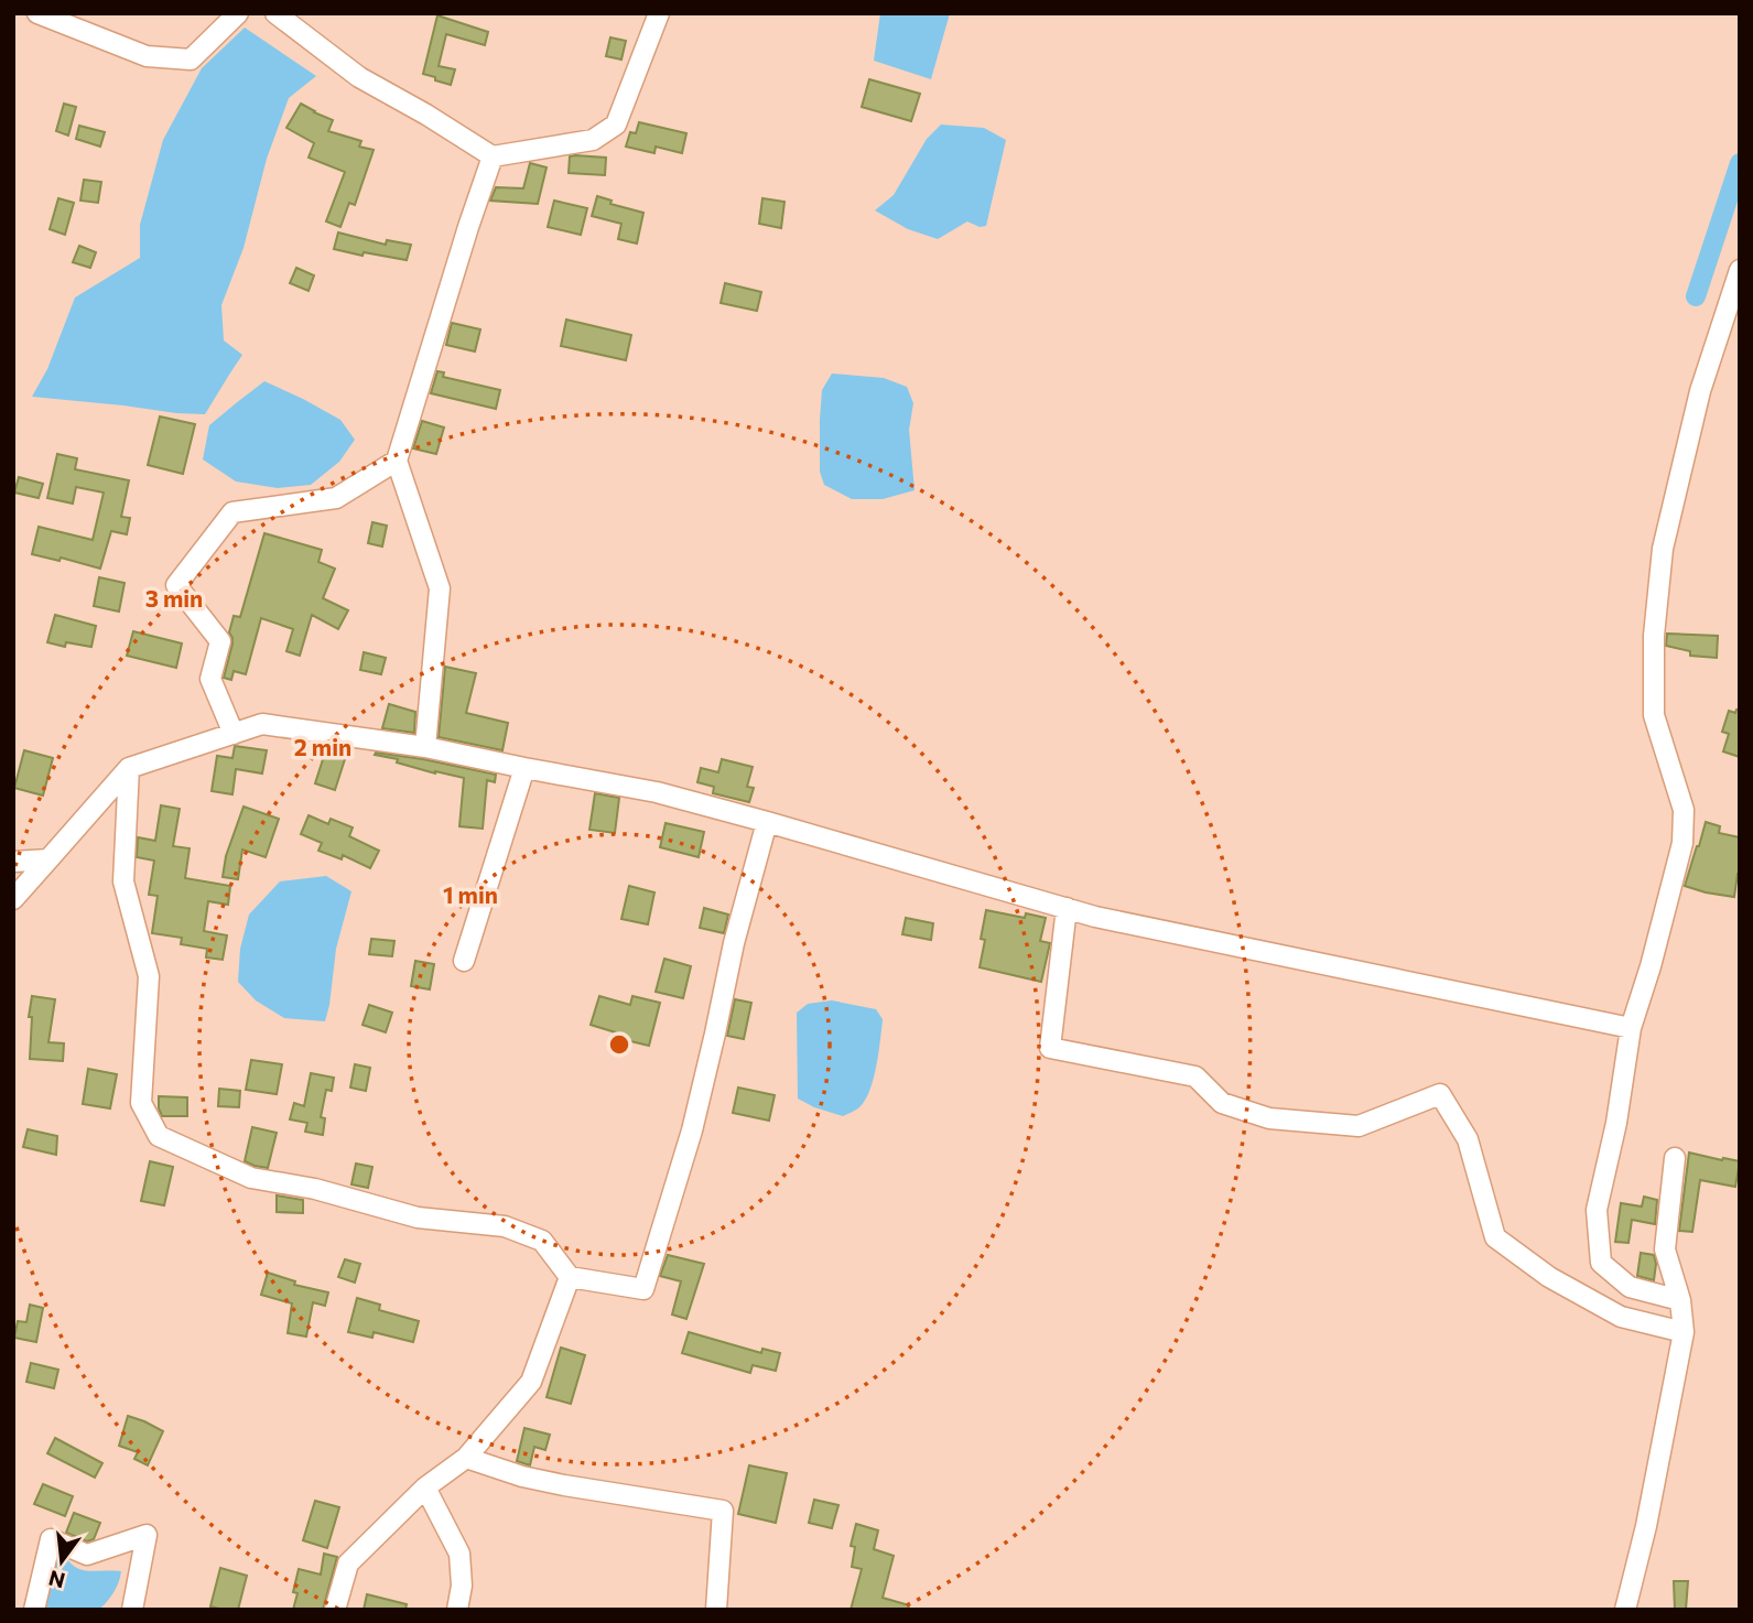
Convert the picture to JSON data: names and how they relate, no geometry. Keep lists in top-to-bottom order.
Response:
{
  "north": "bottom",
  "rings": ["3 min", "2 min", "1 min"]
}
